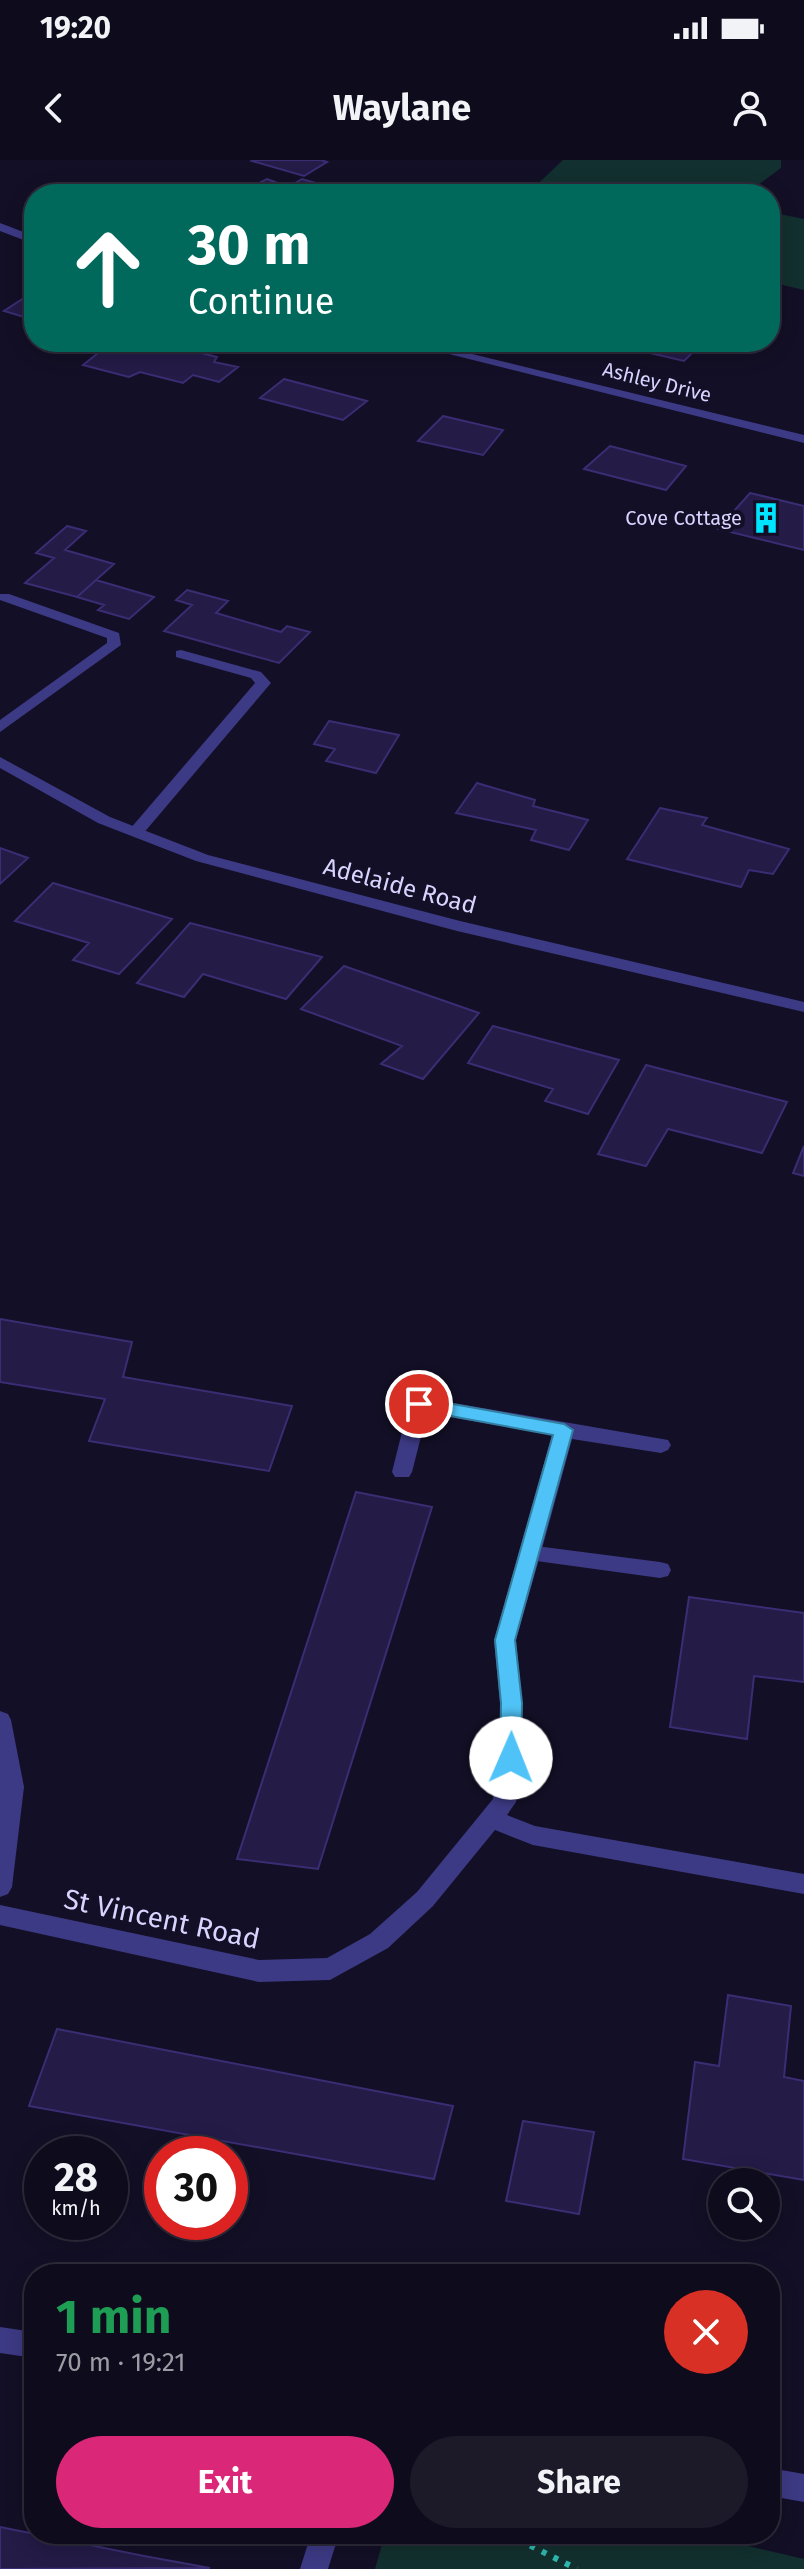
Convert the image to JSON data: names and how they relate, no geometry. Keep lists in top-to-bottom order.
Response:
{
  "streets": {
    "street": ["Ashley Drive", "Adelaide Road", "St Vincent Road"]
  },
  "places": {
    "building": ["Cove Cottage"]
  },
  "page": {
    "status": "19:20",
    "header": "Waylane",
    "turn": ["30 m", "Continue"],
    "speed": "28 km/h",
    "limit": "30",
    "heading": ["1 min", "70 m · 19:21"],
    "buttons": ["Exit", "Share"]
  }
}
